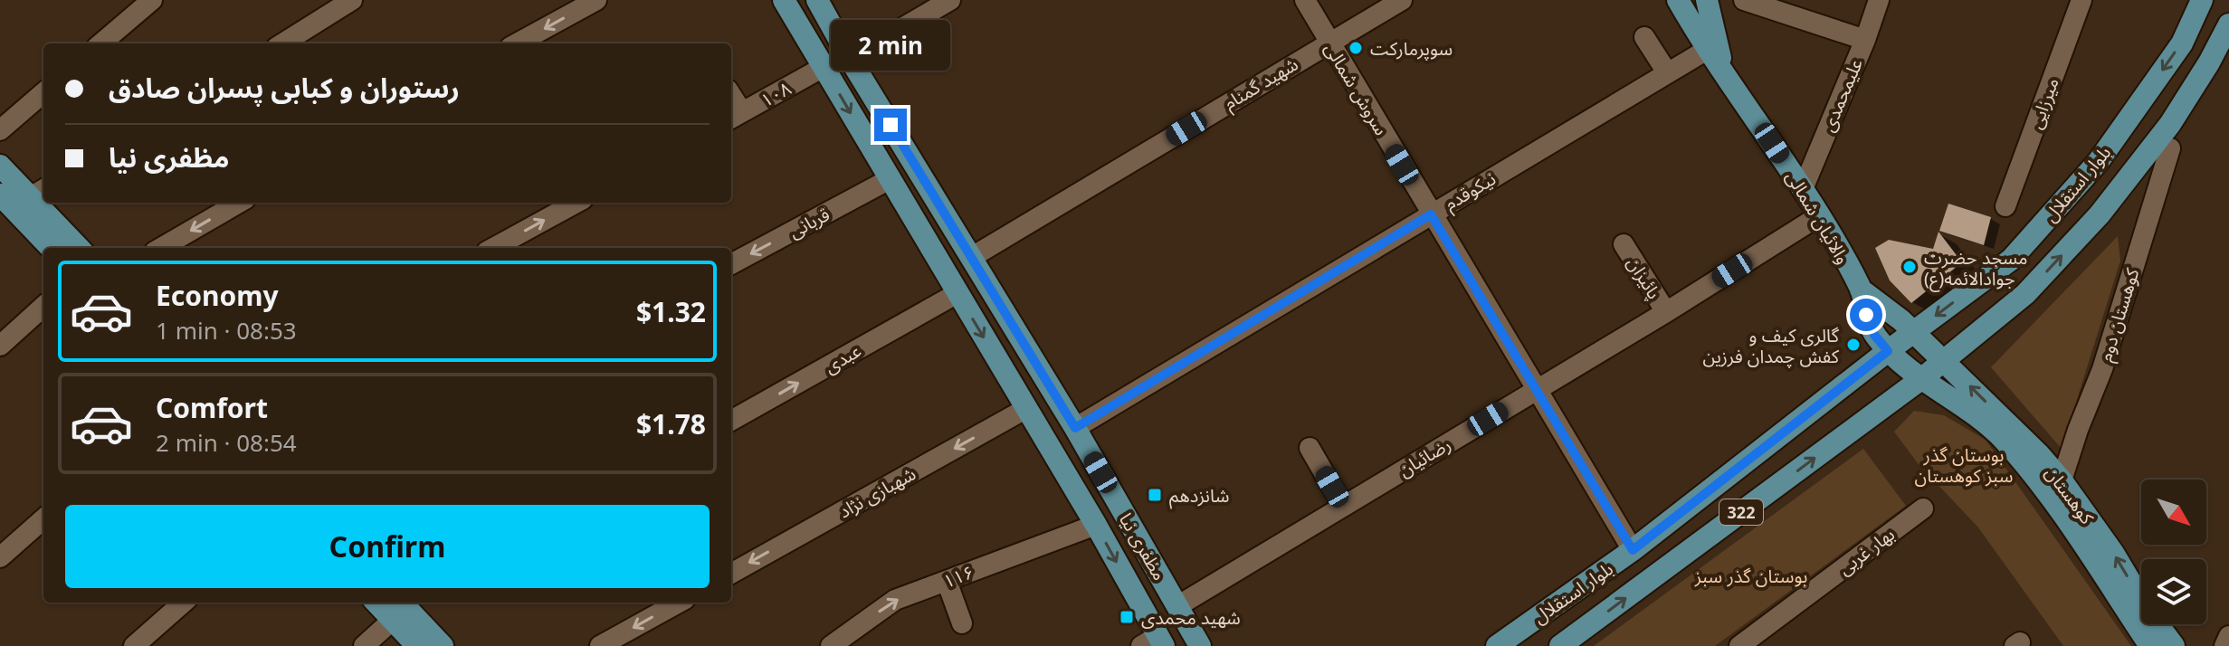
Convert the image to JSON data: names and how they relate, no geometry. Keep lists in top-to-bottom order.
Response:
{
  "streets": {
    "main road": [
      "بلوار استقلال",
      "والائیان شمالی",
      "کوهستان",
      "322",
      "مظفری نیا"
    ],
    "street": [
      "شهید گمنام",
      "سروش شمالی",
      "۱۰۸",
      "علیمحمدی",
      "میرزایی",
      "نیکوقدم",
      "قربانی",
      "پائیزان",
      "کوهستان دوم",
      "عبدی",
      "رضائیان",
      "شهبازی نژاد",
      "بهار غربی",
      "۱۱۶"
    ]
  },
  "crossings": [
    ["شهید گمنام", "سروش شمالی"],
    ["شهید گمنام", "مظفری نیا"],
    ["سروش شمالی", "بلوار استقلال"],
    ["سروش شمالی", "نیکوقدم"],
    ["سروش شمالی", "رضائیان"],
    ["۱۰۸", "مظفری نیا"],
    ["علیمحمدی", "والائیان شمالی"],
    ["بلوار استقلال", "والائیان شمالی"],
    ["بلوار استقلال", "کوهستان"],
    ["نیکوقدم", "والائیان شمالی"],
    ["نیکوقدم", "مظفری نیا"],
    ["والائیان شمالی", "رضائیان"],
    ["والائیان شمالی", "کوهستان"],
    ["قربانی", "مظفری نیا"],
    ["پائیزان", "رضائیان"],
    ["کوهستان دوم", "کوهستان"],
    ["عبدی", "مظفری نیا"],
    ["رضائیان", "مظفری نیا"],
    ["شهبازی نژاد", "مظفری نیا"],
    ["مظفری نیا", "۱۱۶"]
  ],
  "one_way": [
    "قربانی",
    "عبدی",
    "شهبازی نژاد",
    "۱۱۶"
  ],
  "parks": ["بوستان گذر سبز کوهستان", "بوستان گذر سبز"],
  "places": {
    "other": ["سوپرمارکت", "مسجد حضرت جوادالائمه(ع)", "گالری کیف و کفش چمدان فرزین"],
    "transit": ["شانزدهم", "شهید محمدی"]
  },
  "north": "bottom right",
  "page": {
    "bubble": "2 min",
    "banner": ["رستوران و کبابی پسران صادق", "مظفری نیا"],
    "list": [
      {
        "name": "Economy",
        "note": "1 min · 08:53",
        "value": "$1.32"
      },
      {
        "name": "Comfort",
        "note": "2 min · 08:54",
        "value": "$1.78"
      }
    ],
    "buttons": "Confirm"
  }
}
